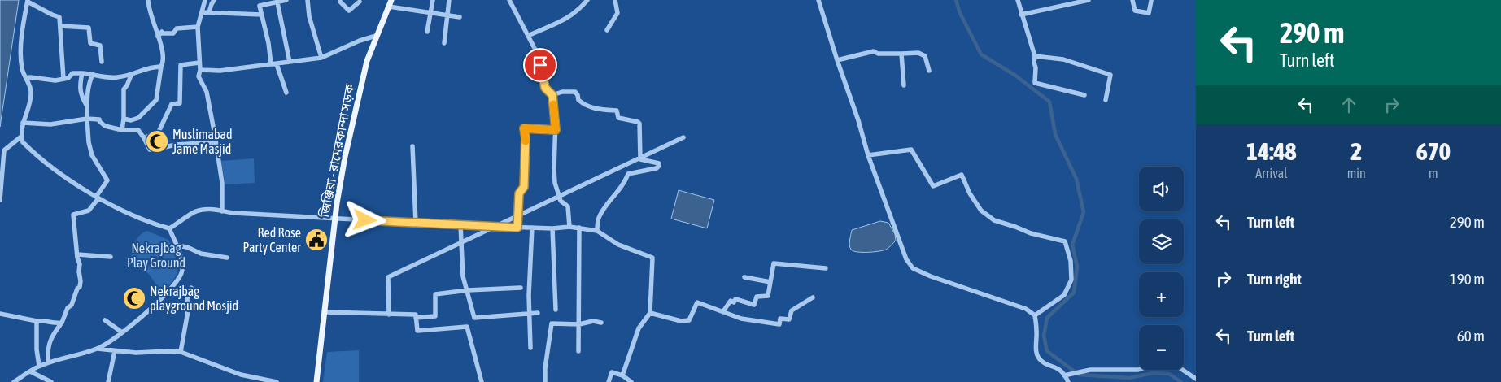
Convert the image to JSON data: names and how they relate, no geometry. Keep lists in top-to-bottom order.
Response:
{
  "streets": {
    "main road": ["জিঞ্জিরা - রামেরকান্দা সড়ক"]
  },
  "parks": ["Nekrajbag Play Ground"],
  "places": {
    "mosque": ["Muslimabad Jame Masjid", "Nekrajbag playground Mosjid"],
    "public building": ["Red Rose Party Center"]
  },
  "page": {
    "turn": ["290 m", "Turn left"],
    "eta": [
      "14:48",
      "Arrival",
      "2",
      "min",
      "670",
      "m"
    ],
    "map_buttons": ["+", "−"],
    "list": [
      {
        "name": "Turn left",
        "value": "290 m"
      },
      {
        "name": "Turn right",
        "value": "190 m"
      },
      {
        "name": "Turn left",
        "value": "60 m"
      }
    ]
  }
}
